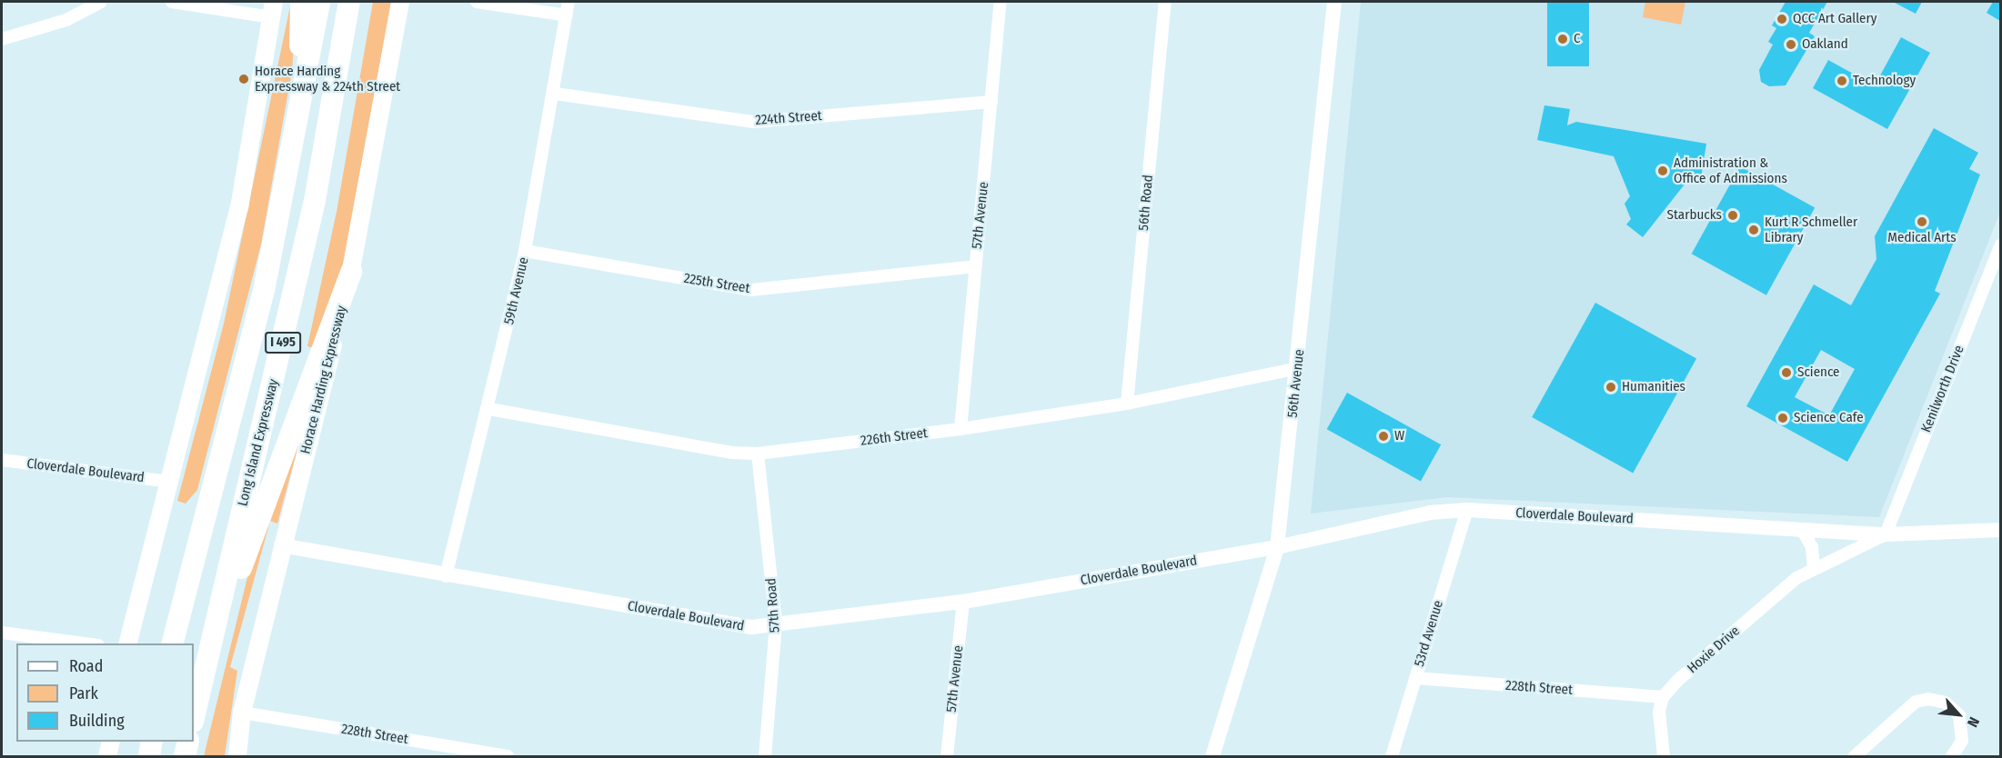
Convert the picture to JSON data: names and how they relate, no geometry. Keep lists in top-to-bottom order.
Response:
{
  "streets": {
    "highway": ["I 495", "Long Island Expressway"],
    "main road": ["Horace Harding Expressway"],
    "street": [
      "224th Street",
      "56th Road",
      "57th Avenue",
      "225th Street",
      "59th Avenue",
      "56th Avenue",
      "Kenilworth Drive",
      "226th Street",
      "Cloverdale Boulevard",
      "57th Road",
      "53rd Avenue",
      "Hoxie Drive",
      "228th Street"
    ]
  },
  "crossings": [
    ["224th Street", "57th Avenue"],
    ["224th Street", "59th Avenue"],
    ["56th Road", "226th Street"],
    ["57th Avenue", "225th Street"],
    ["57th Avenue", "226th Street"],
    ["57th Avenue", "Cloverdale Boulevard"],
    ["225th Street", "59th Avenue"],
    ["59th Avenue", "226th Street"],
    ["59th Avenue", "Cloverdale Boulevard"],
    ["Horace Harding Expressway", "Cloverdale Boulevard"],
    ["Horace Harding Expressway", "228th Street"],
    ["56th Avenue", "226th Street"],
    ["56th Avenue", "Cloverdale Boulevard"],
    ["Kenilworth Drive", "Cloverdale Boulevard"],
    ["Kenilworth Drive", "Hoxie Drive"],
    ["226th Street", "57th Road"],
    ["Cloverdale Boulevard", "57th Road"],
    ["Cloverdale Boulevard", "53rd Avenue"],
    ["Cloverdale Boulevard", "Hoxie Drive"],
    ["53rd Avenue", "228th Street"],
    ["Hoxie Drive", "228th Street"]
  ],
  "places": [
    "QCC Art Gallery",
    "C",
    "Oakland",
    "Horace Harding Expressway & 224th Street",
    "Technology",
    "Administration & Office of Admissions",
    "Starbucks",
    "Medical Arts",
    "Kurt R Schmeller Library",
    "Science",
    "Humanities",
    "Science Cafe",
    "W"
  ],
  "legend": ["Road", "Park", "Building"],
  "north": "bottom right"
}
